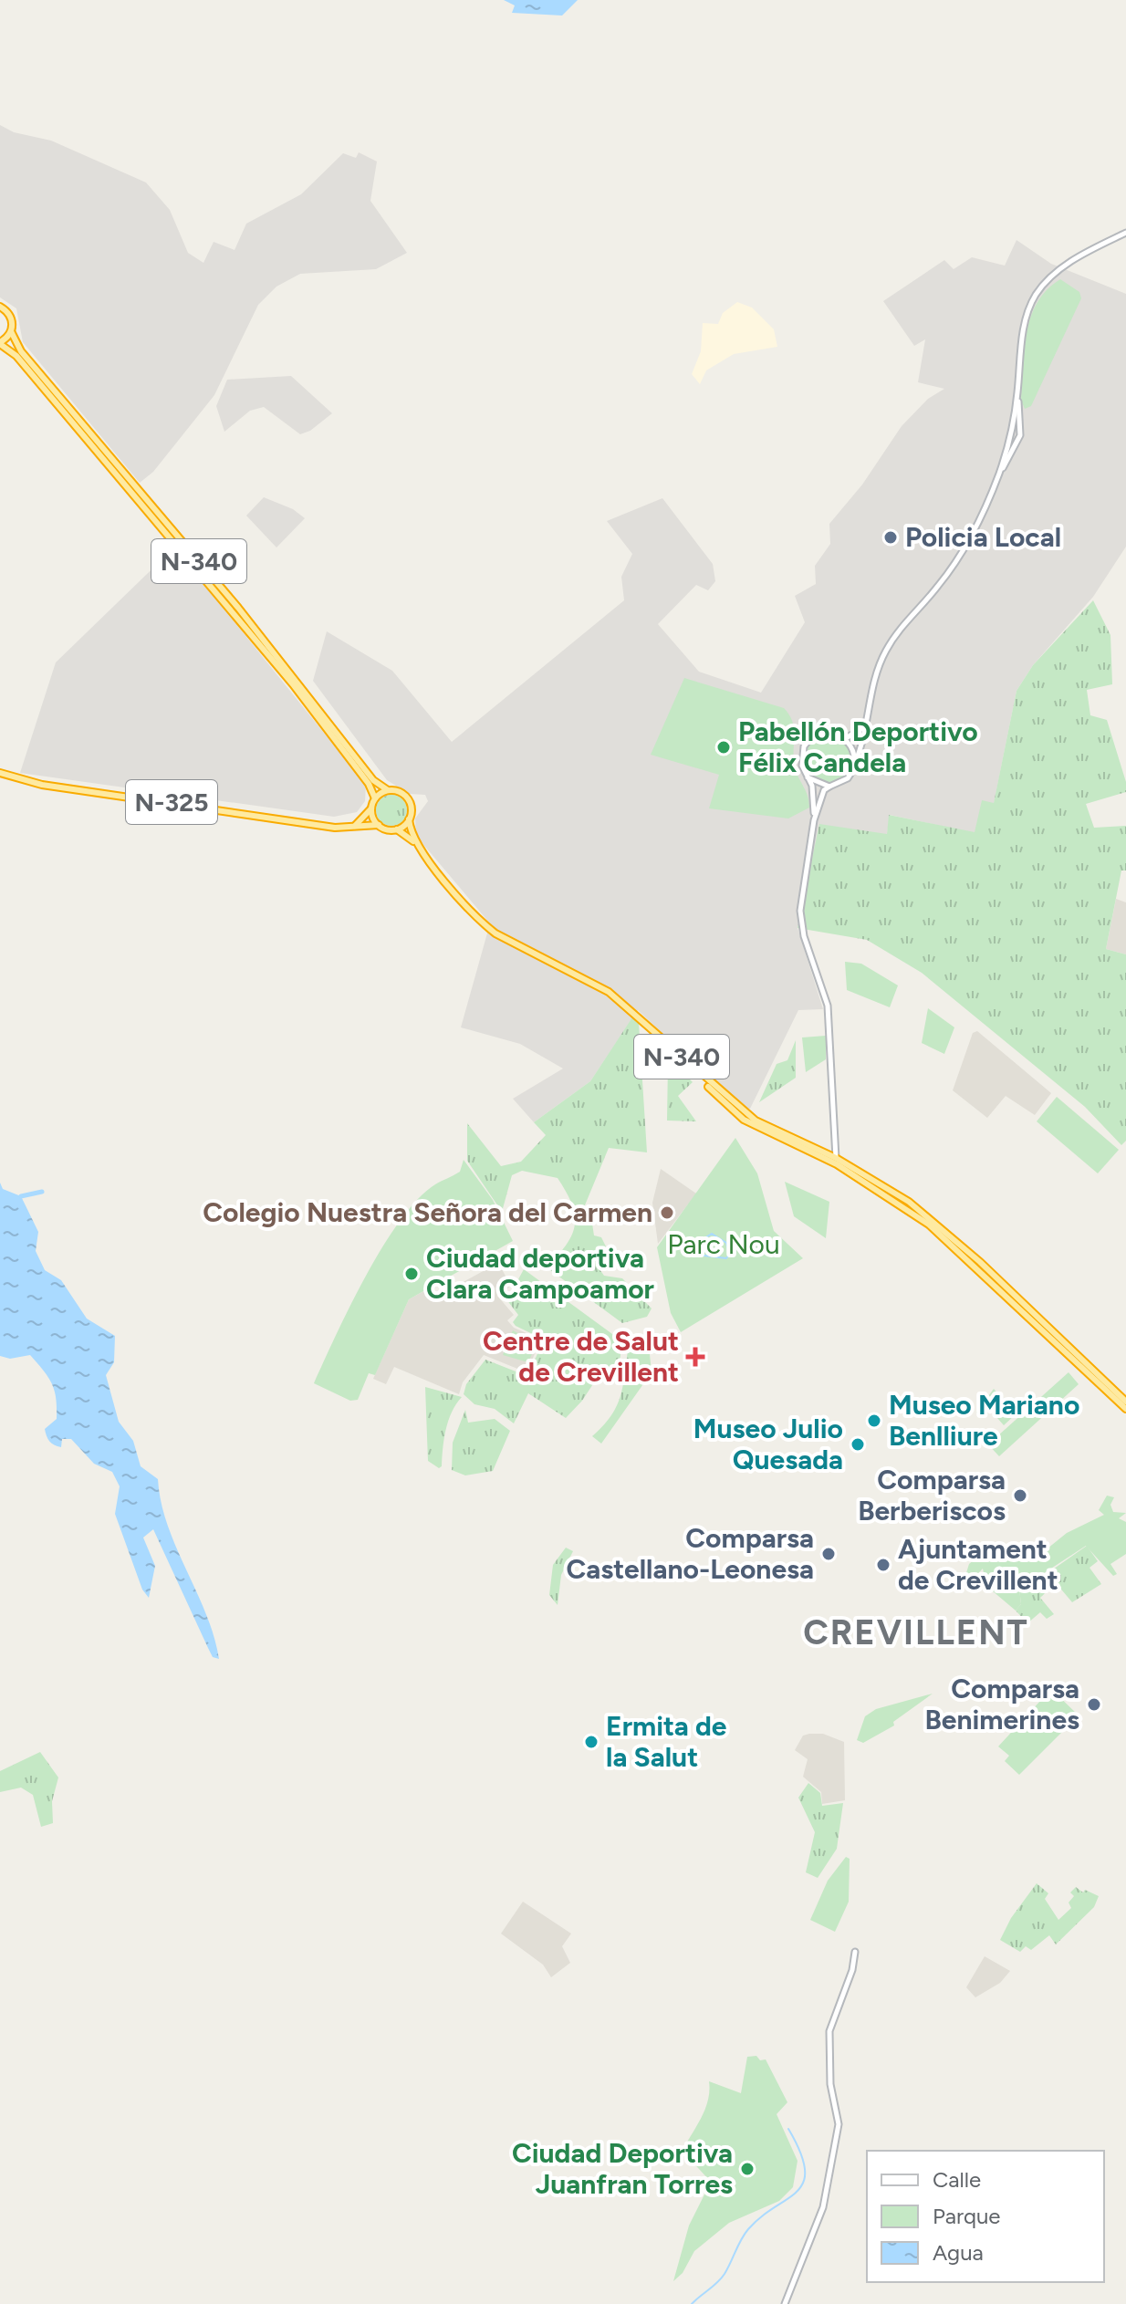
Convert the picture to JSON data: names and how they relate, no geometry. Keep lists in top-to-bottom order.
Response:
{
  "streets": {
    "highway": ["N-340", "N-325"]
  },
  "crossings": [
    ["N-340", "N-325"]
  ],
  "districts": ["CREVILLENT"],
  "parks": ["Parc Nou"],
  "places": {
    "other": [
      "Policia Local",
      "Pabellón Deportivo Félix Candela",
      "Colegio Nuestra Señora del Carmen",
      "Ciudad deportiva Clara Campoamor",
      "Museo Mariano Benlliure",
      "Museo Julio Quesada",
      "Comparsa Berberiscos",
      "Comparsa Castellano-Leonesa",
      "Ajuntament de Crevillent",
      "Comparsa Benimerines",
      "Ermita de la Salut",
      "Ciudad Deportiva Juanfran Torres"
    ],
    "health": ["Centre de Salut de Crevillent"]
  },
  "legend": ["Calle", "Parque", "Agua"]
}
